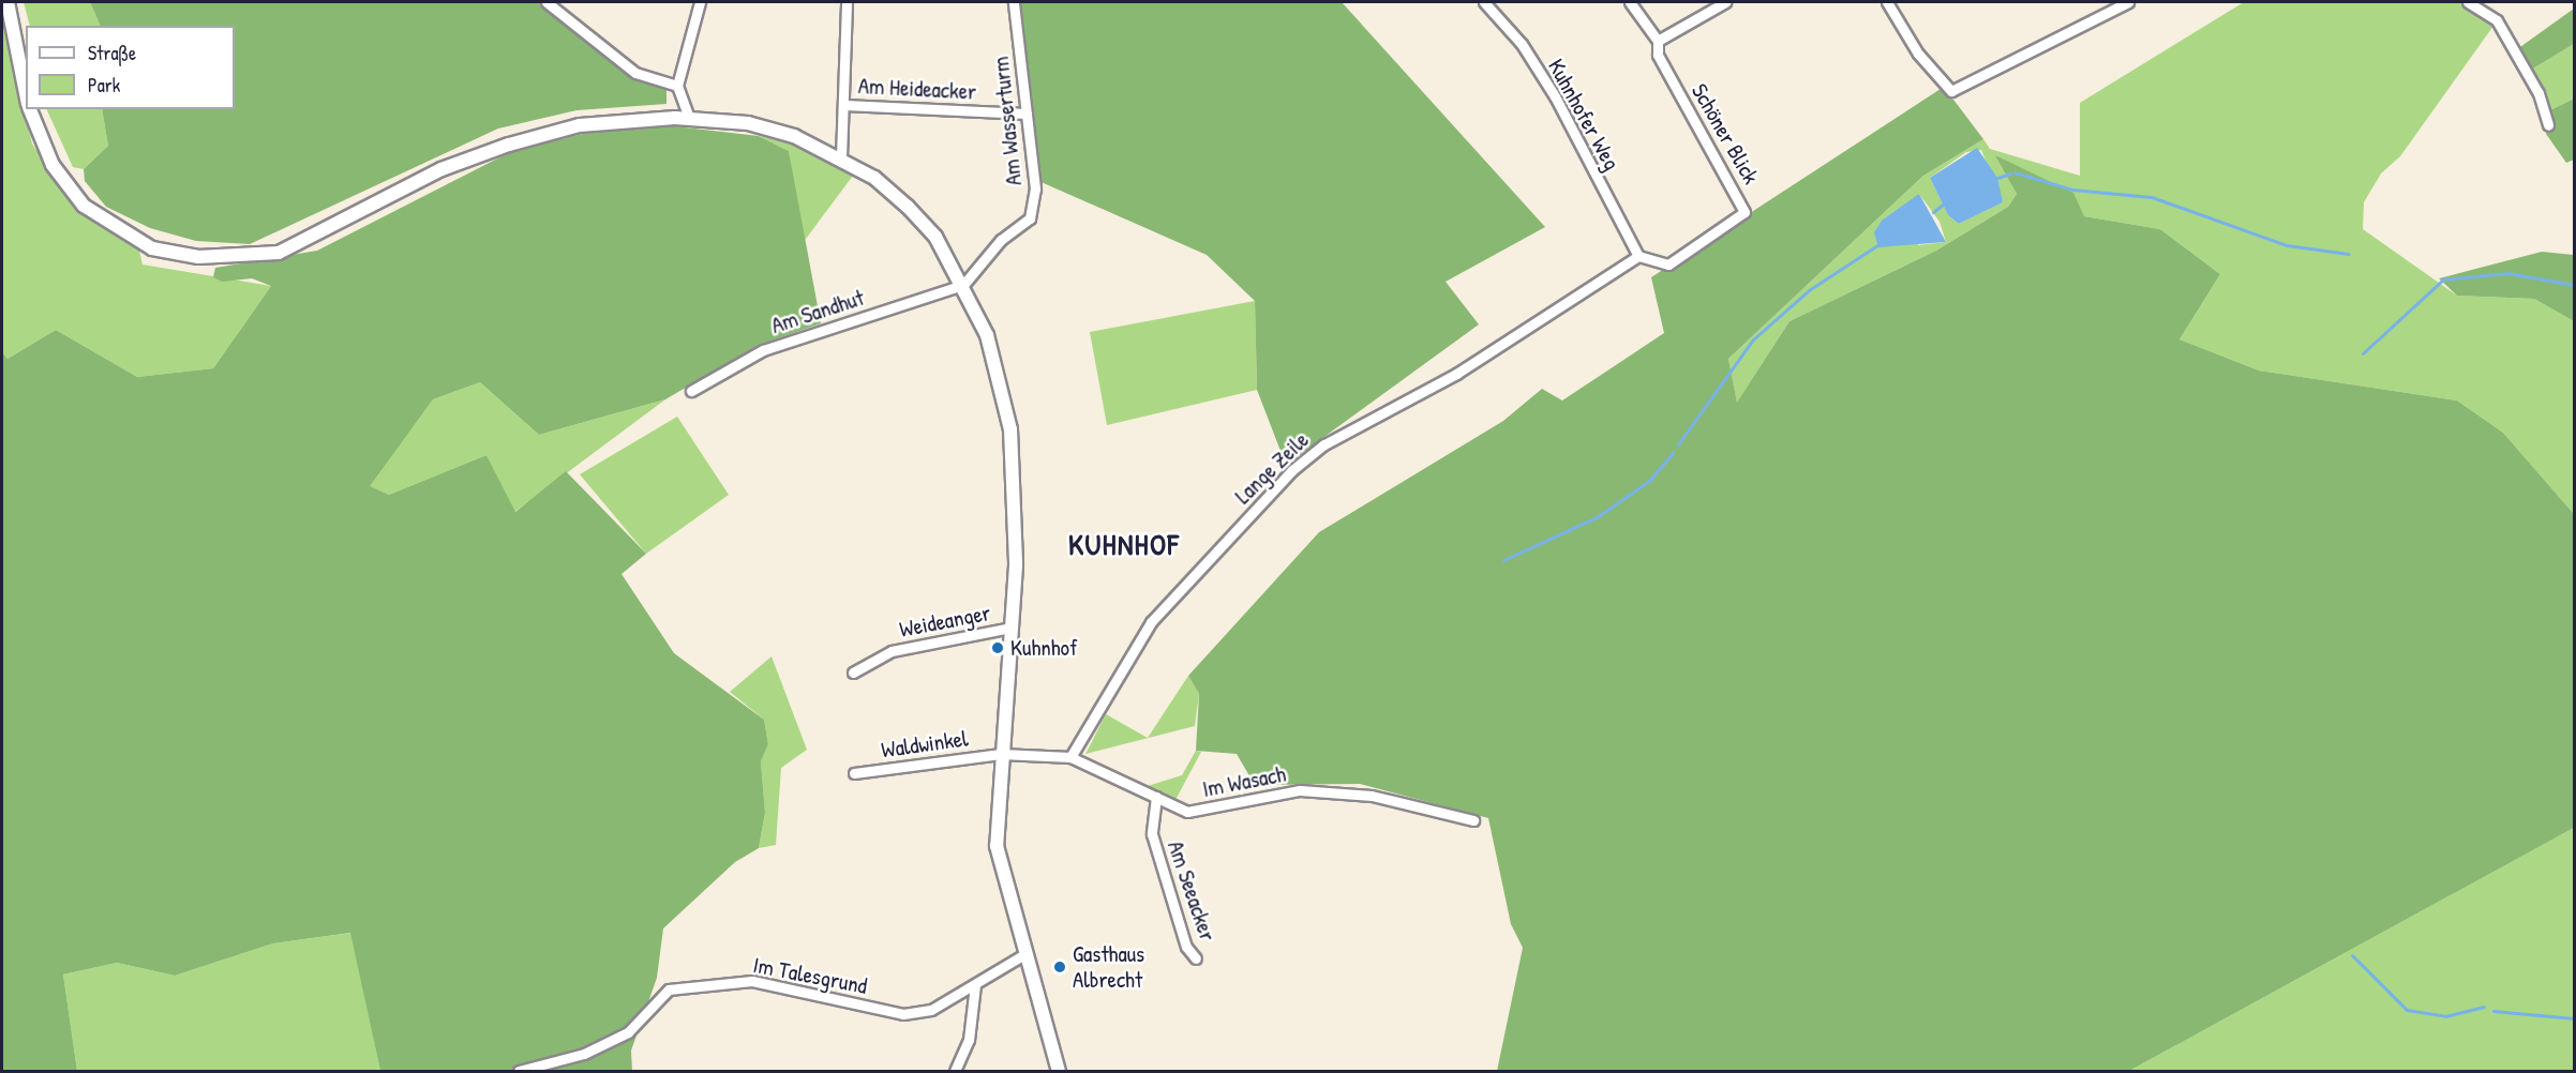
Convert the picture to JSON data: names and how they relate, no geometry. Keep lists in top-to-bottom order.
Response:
{
  "streets": {
    "street": [
      "Am Heideacker",
      "Kuhnhofer Weg",
      "Am Wasserturm",
      "Schöner Blick",
      "Am Sandhut",
      "Lange Zeile",
      "Weideanger",
      "Waldwinkel",
      "Im Wasach",
      "Am Seeacker",
      "Im Talesgrund"
    ]
  },
  "crossings": [
    ["Am Heideacker", "Am Wasserturm"],
    ["Kuhnhofer Weg", "Schöner Blick"],
    ["Kuhnhofer Weg", "Lange Zeile"],
    ["Am Wasserturm", "Am Sandhut"],
    ["Schöner Blick", "Lange Zeile"],
    ["Lange Zeile", "Im Wasach"],
    ["Im Wasach", "Am Seeacker"]
  ],
  "districts": ["KUHNHOF"],
  "places": ["Kuhnhof", "Gasthaus Albrecht"],
  "legend": ["Straße", "Park"]
}
